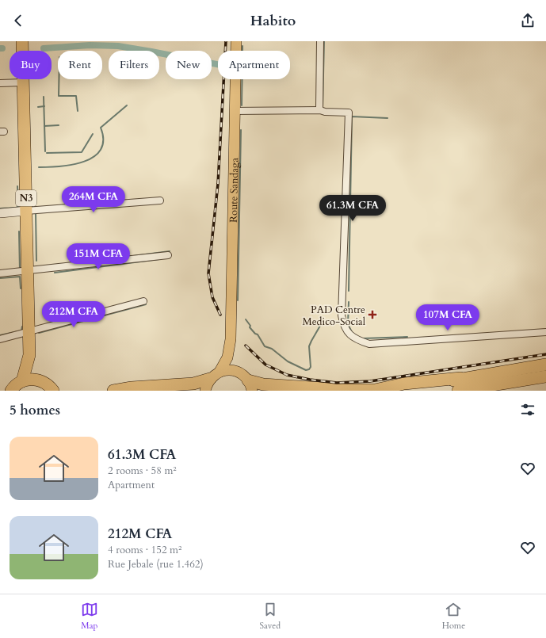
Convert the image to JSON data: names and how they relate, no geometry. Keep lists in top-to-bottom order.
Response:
{
  "streets": {
    "highway": ["N3"],
    "main road": ["Route Sandaga"]
  },
  "places": {
    "health": ["PAD Centre Medico-Social"]
  },
  "page": {
    "header": "Habito",
    "chip": [
      "Buy",
      "Rent",
      "Filters",
      "New",
      "Apartment"
    ],
    "price": [
      "264M CFA",
      "61.3M CFA",
      "151M CFA",
      "212M CFA",
      "107M CFA"
    ],
    "heading": "5 homes",
    "list": [
      {
        "name": "61.3M CFA",
        "note": "2 rooms · 58 m² · Apartment"
      },
      {
        "name": "212M CFA",
        "note": "4 rooms · 152 m² · Rue Jebale (rue 1.462)"
      }
    ],
    "tabs": ["Map", "Saved", "Home"]
  }
}
